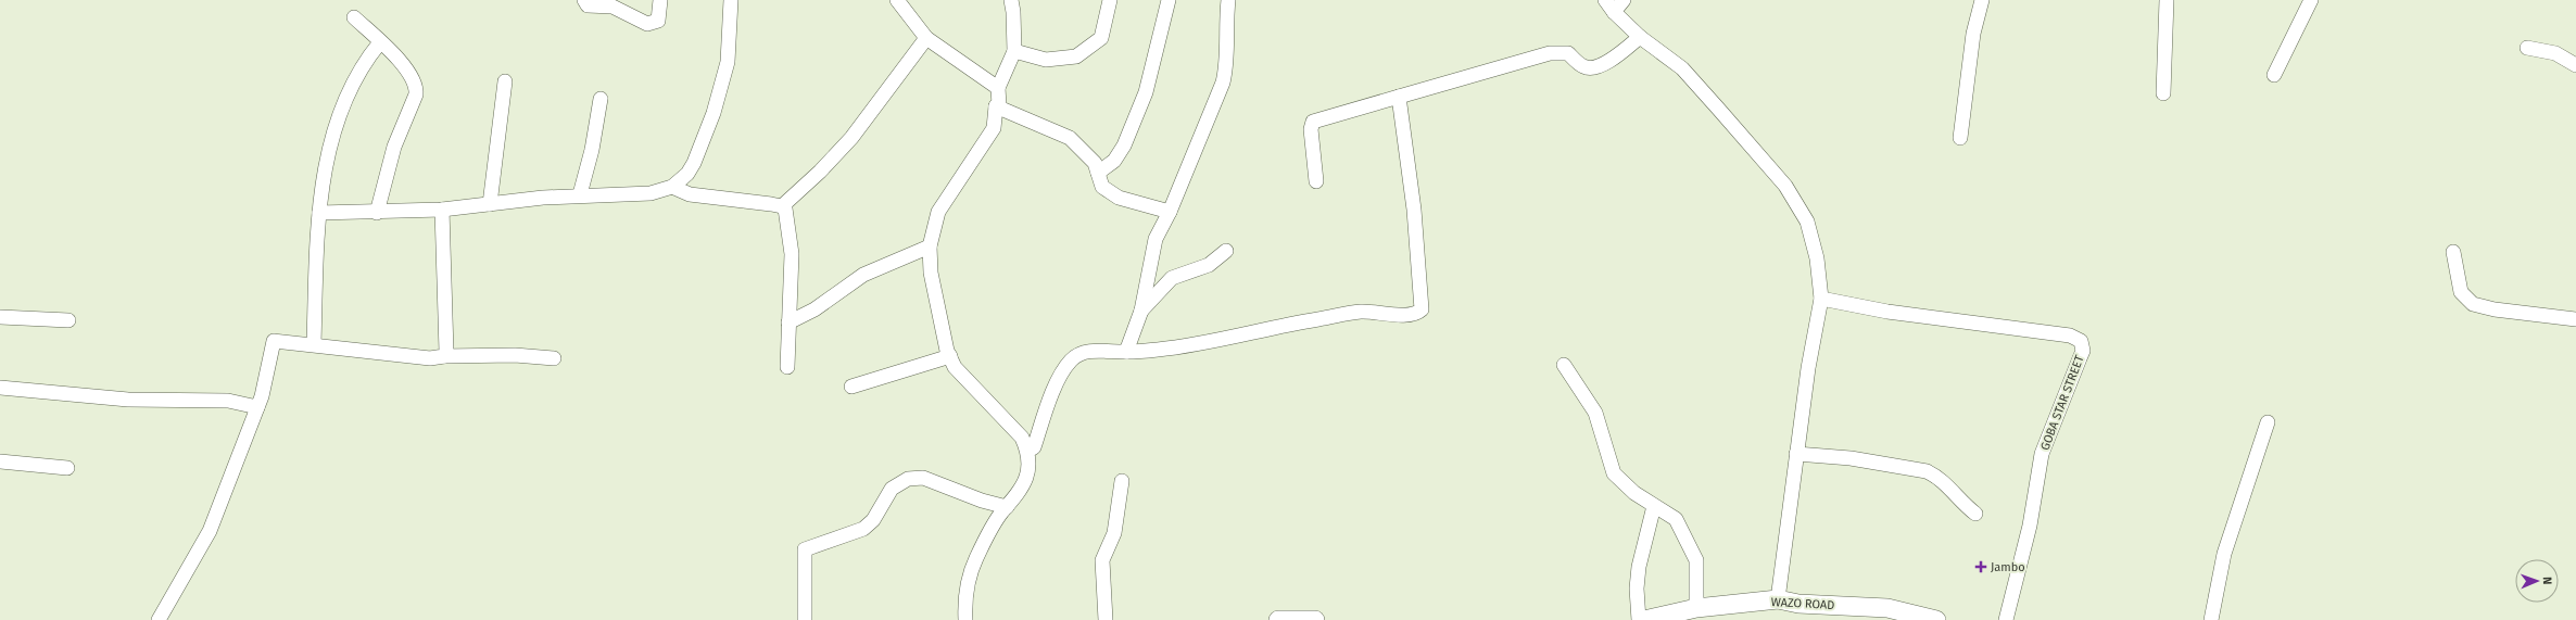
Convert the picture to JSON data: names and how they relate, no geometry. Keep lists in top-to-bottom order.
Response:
{
  "streets": {
    "main road": ["WAZO ROAD"],
    "street": ["GOBA STAR STREET"]
  },
  "places": {
    "health": ["Jambo"]
  },
  "north": "right"
}
